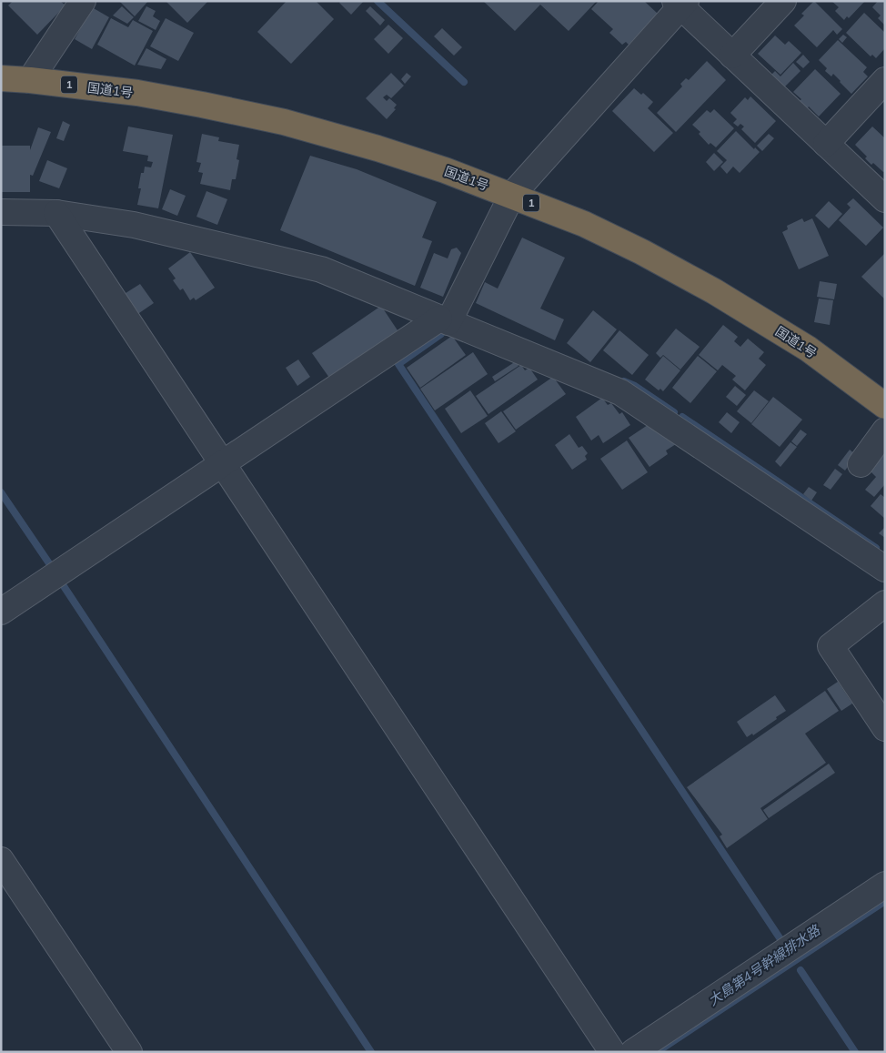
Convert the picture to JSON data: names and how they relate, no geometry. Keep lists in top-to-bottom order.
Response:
{
  "streets": {
    "highway": ["1", "国道1号"]
  },
  "water": ["大島第4号幹線排水路"]
}
